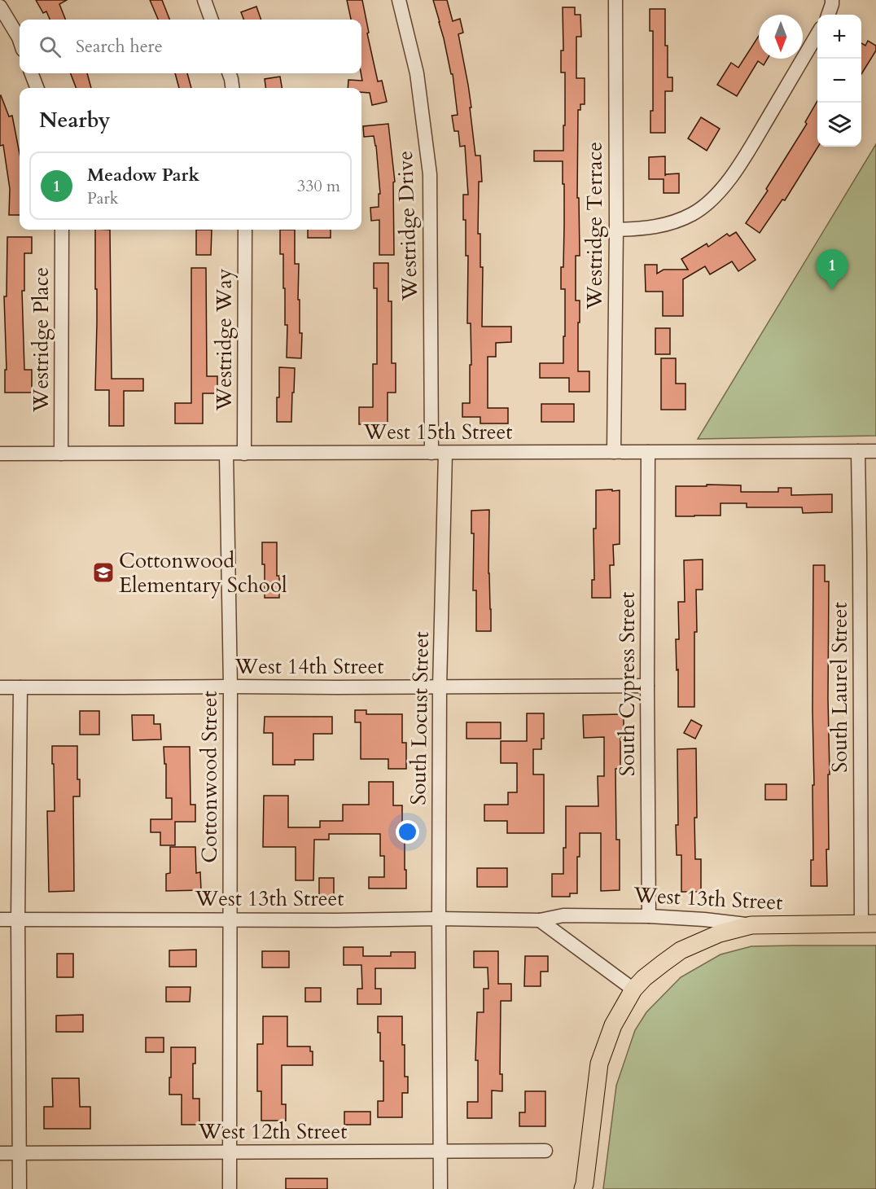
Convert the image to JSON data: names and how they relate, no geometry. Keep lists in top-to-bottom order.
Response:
{
  "streets": {
    "main road": ["West 13th Street"],
    "street": [
      "Westridge Drive",
      "Westridge Terrace",
      "Westridge Place",
      "Westridge Way",
      "West 15th Street",
      "West 14th Street",
      "South Cypress Street",
      "South Laurel Street",
      "South Locust Street",
      "Cottonwood Street",
      "West 12th Street"
    ]
  },
  "crossings": [
    ["Westridge Drive", "West 15th Street"],
    ["Westridge Drive", "South Locust Street"],
    ["Westridge Terrace", "West 15th Street"],
    ["Westridge Place", "West 15th Street"],
    ["Westridge Way", "West 15th Street"],
    ["West 15th Street", "South Cypress Street"],
    ["West 15th Street", "South Laurel Street"],
    ["West 15th Street", "South Locust Street"],
    ["West 15th Street", "Cottonwood Street"],
    ["West 14th Street", "South Cypress Street"],
    ["West 14th Street", "South Locust Street"],
    ["West 14th Street", "Cottonwood Street"],
    ["South Cypress Street", "West 13th Street"],
    ["South Laurel Street", "West 13th Street"],
    ["South Locust Street", "West 13th Street"],
    ["South Locust Street", "West 12th Street"],
    ["Cottonwood Street", "West 13th Street"],
    ["Cottonwood Street", "West 12th Street"]
  ],
  "places": {
    "school or university": ["Cottonwood Elementary School"]
  },
  "north": "bottom",
  "page": {
    "map_buttons": ["+", "−"],
    "search": "Search here",
    "heading": "Nearby",
    "list": [
      {
        "mark": "1",
        "name": "Meadow Park",
        "note": "Park",
        "value": "330 m"
      }
    ],
    "pins": "1"
  }
}
